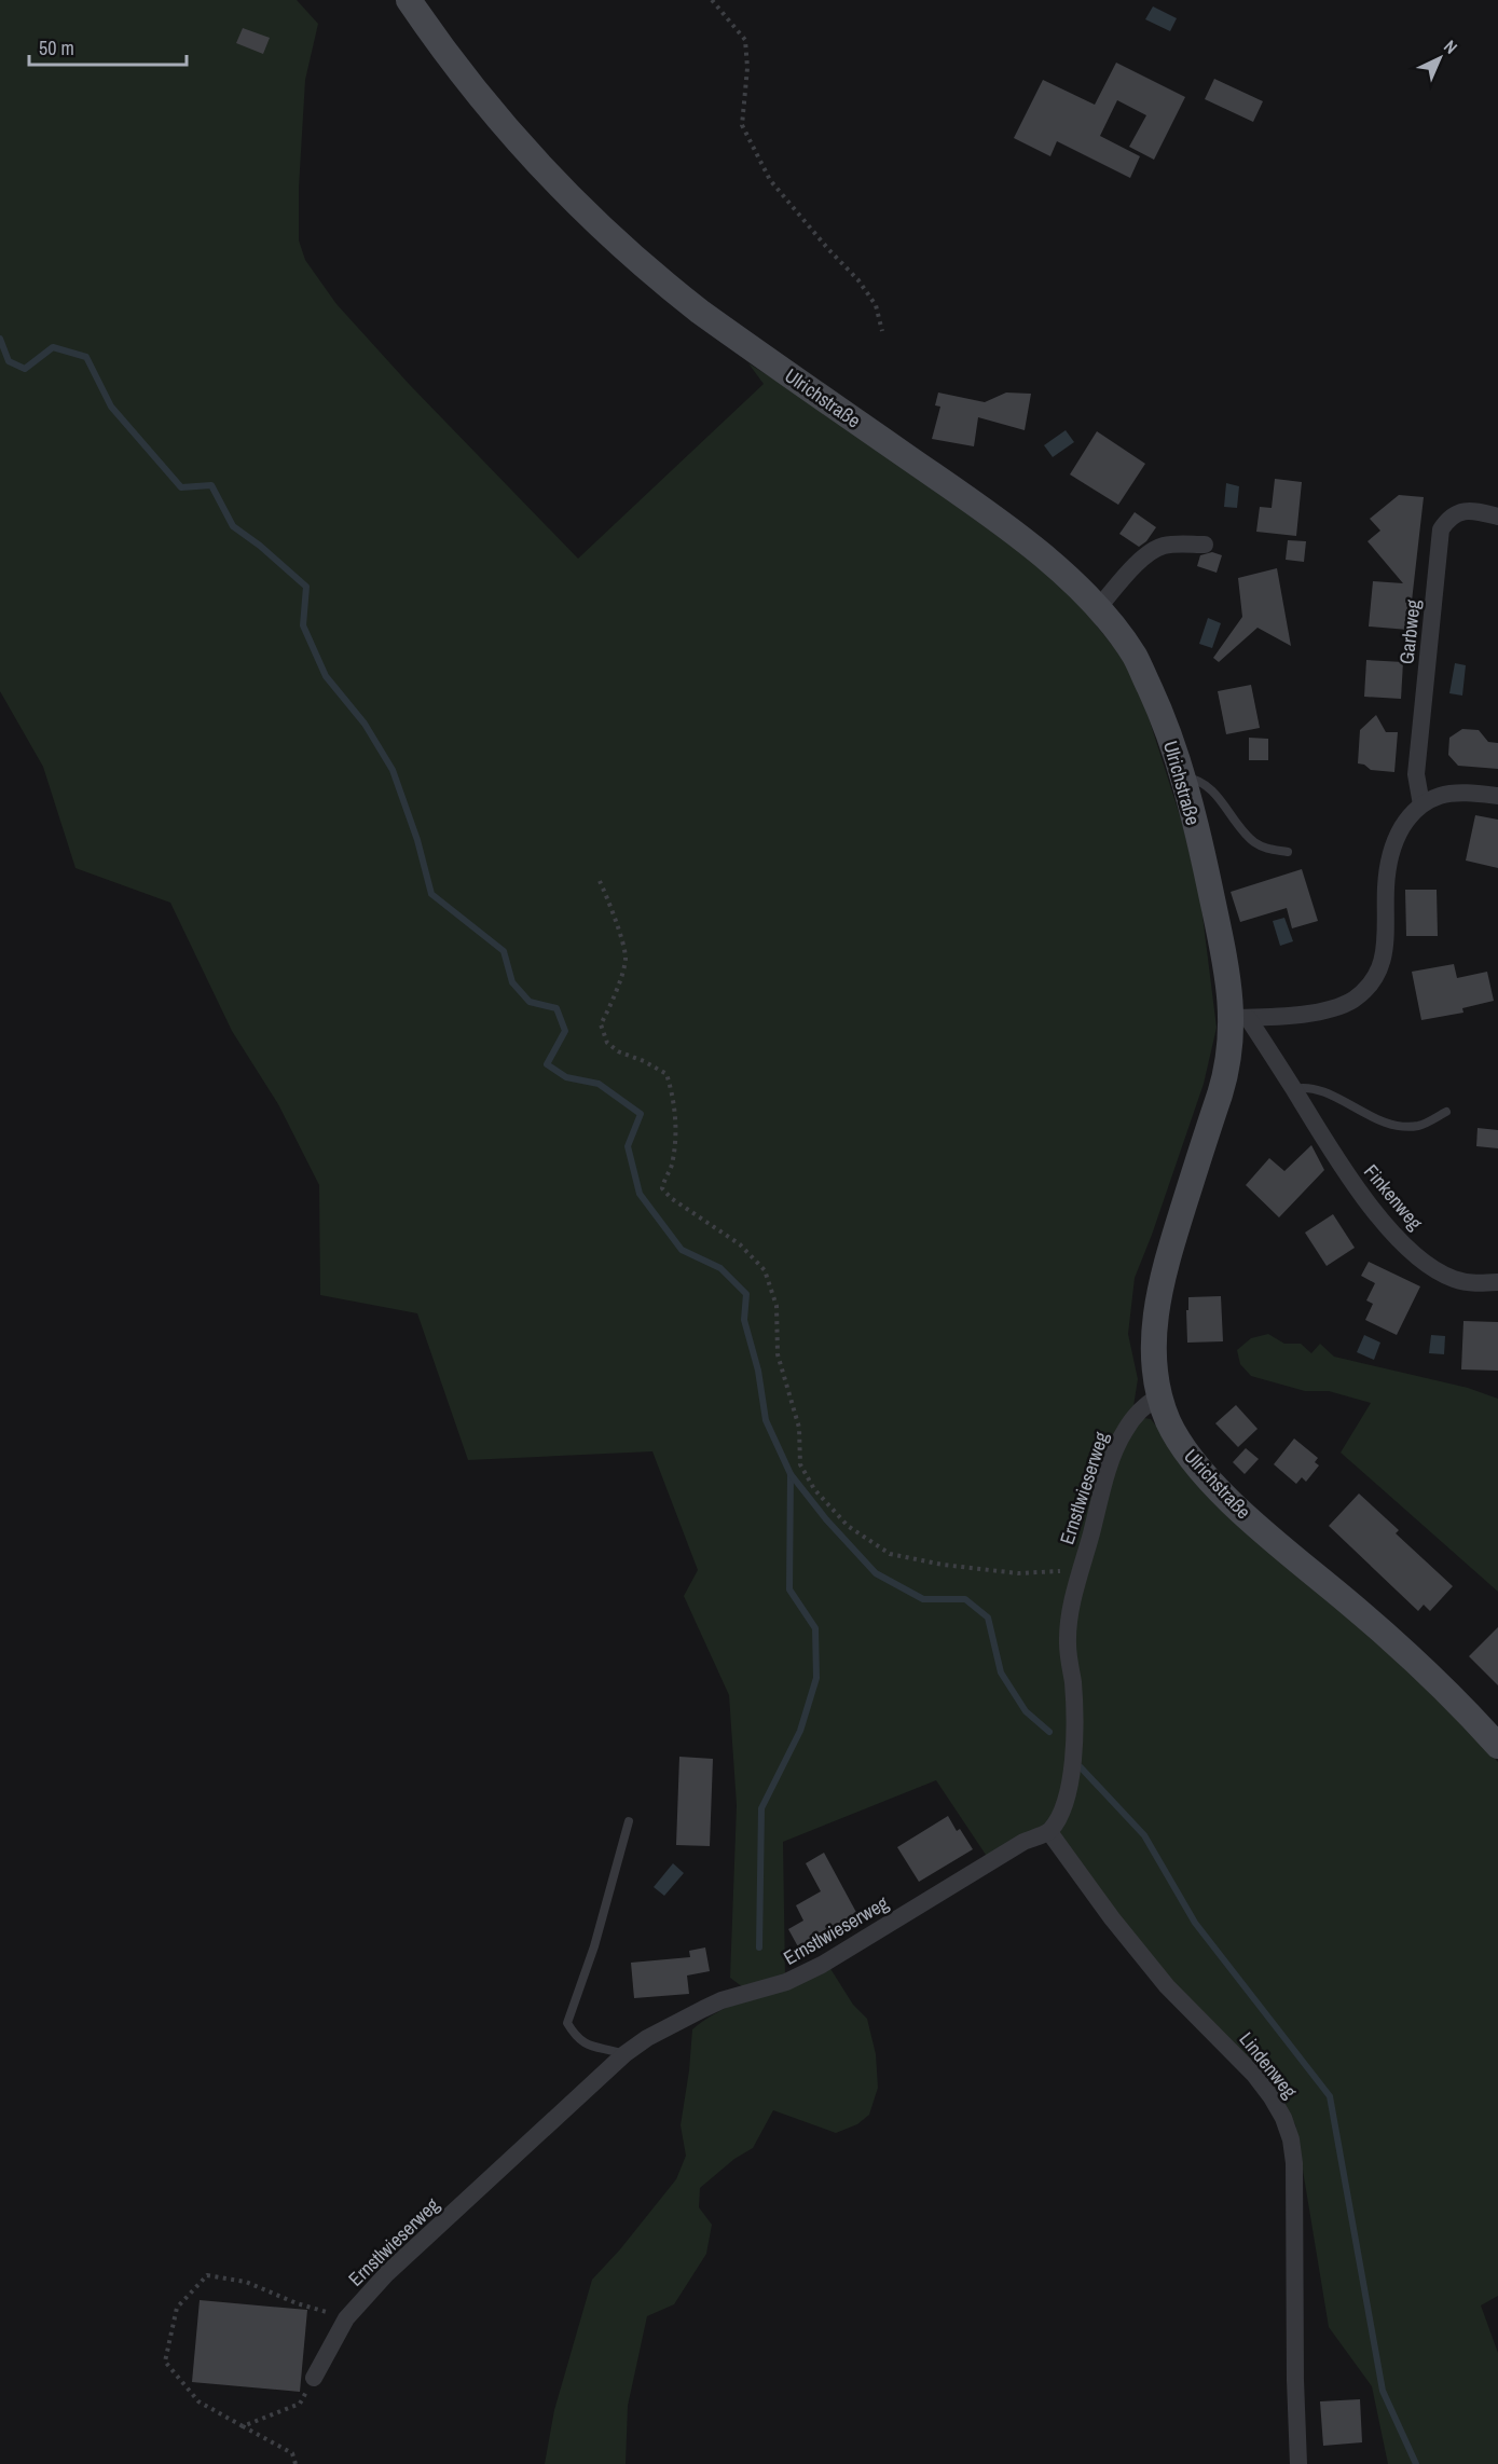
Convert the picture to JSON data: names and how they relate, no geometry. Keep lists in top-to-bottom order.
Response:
{
  "streets": {
    "street": [
      "Ulrichstraße",
      "Garbweg",
      "Finkenweg",
      "Ernstlwieserweg",
      "Lindenweg"
    ]
  },
  "crossings": [
    ["Ulrichstraße", "Finkenweg"],
    ["Ulrichstraße", "Ernstlwieserweg"],
    ["Ernstlwieserweg", "Lindenweg"]
  ],
  "scale_bar": "50 m",
  "north": "top right"
}
